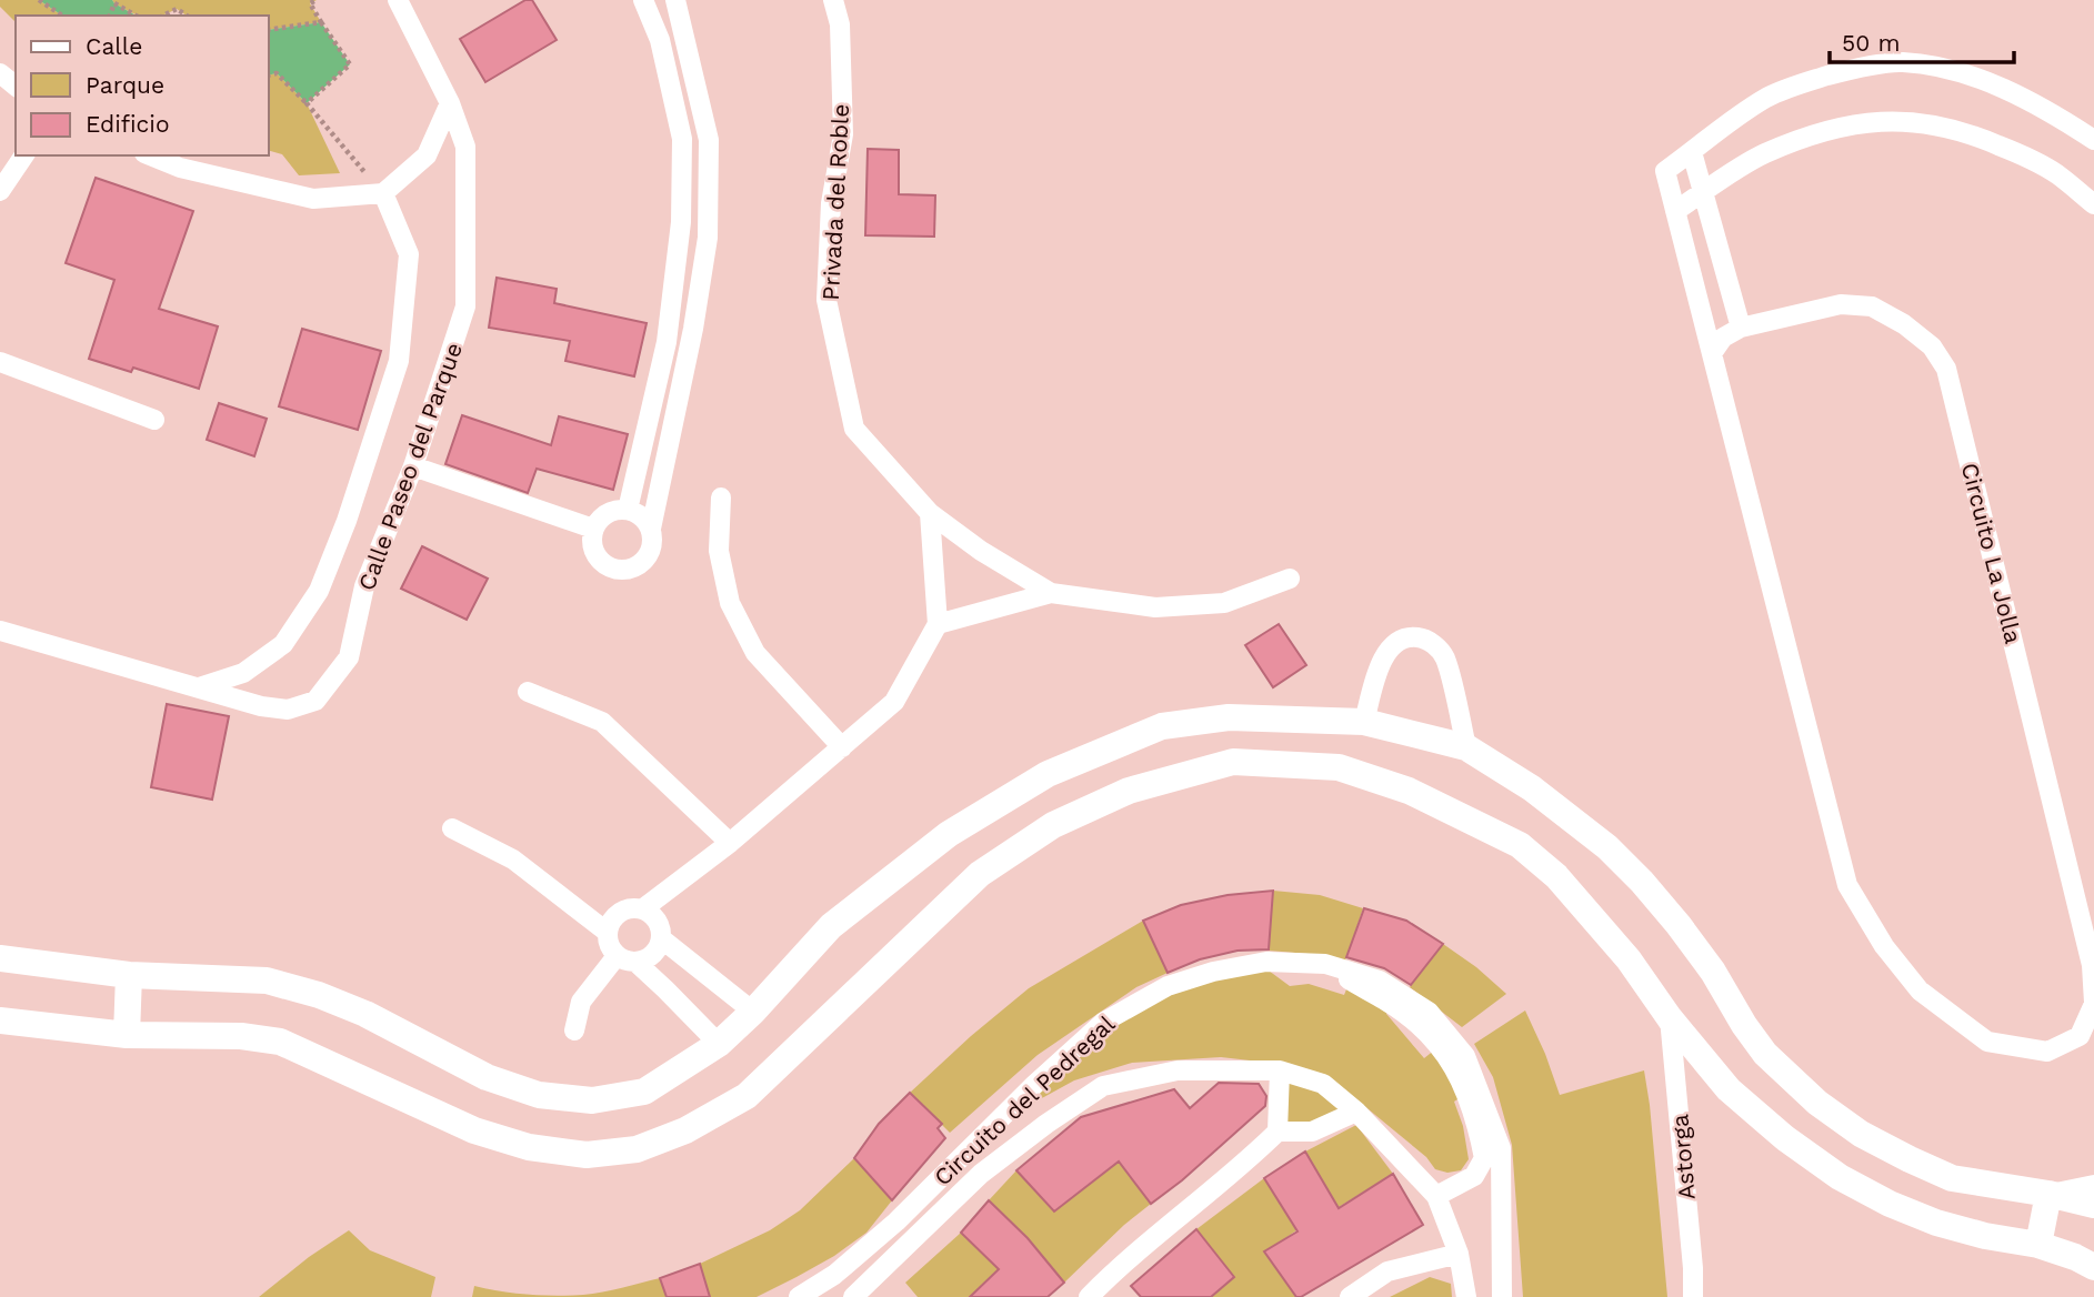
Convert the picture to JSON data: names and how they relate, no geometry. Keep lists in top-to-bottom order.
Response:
{
  "streets": {
    "street": [
      "Privada del Roble",
      "Calle Paseo del Parque",
      "Circuito La Jolla",
      "Circuito del Pedregal",
      "Astorga"
    ]
  },
  "legend": ["Calle", "Parque", "Edificio"],
  "scale_bar": "50 m"
}
